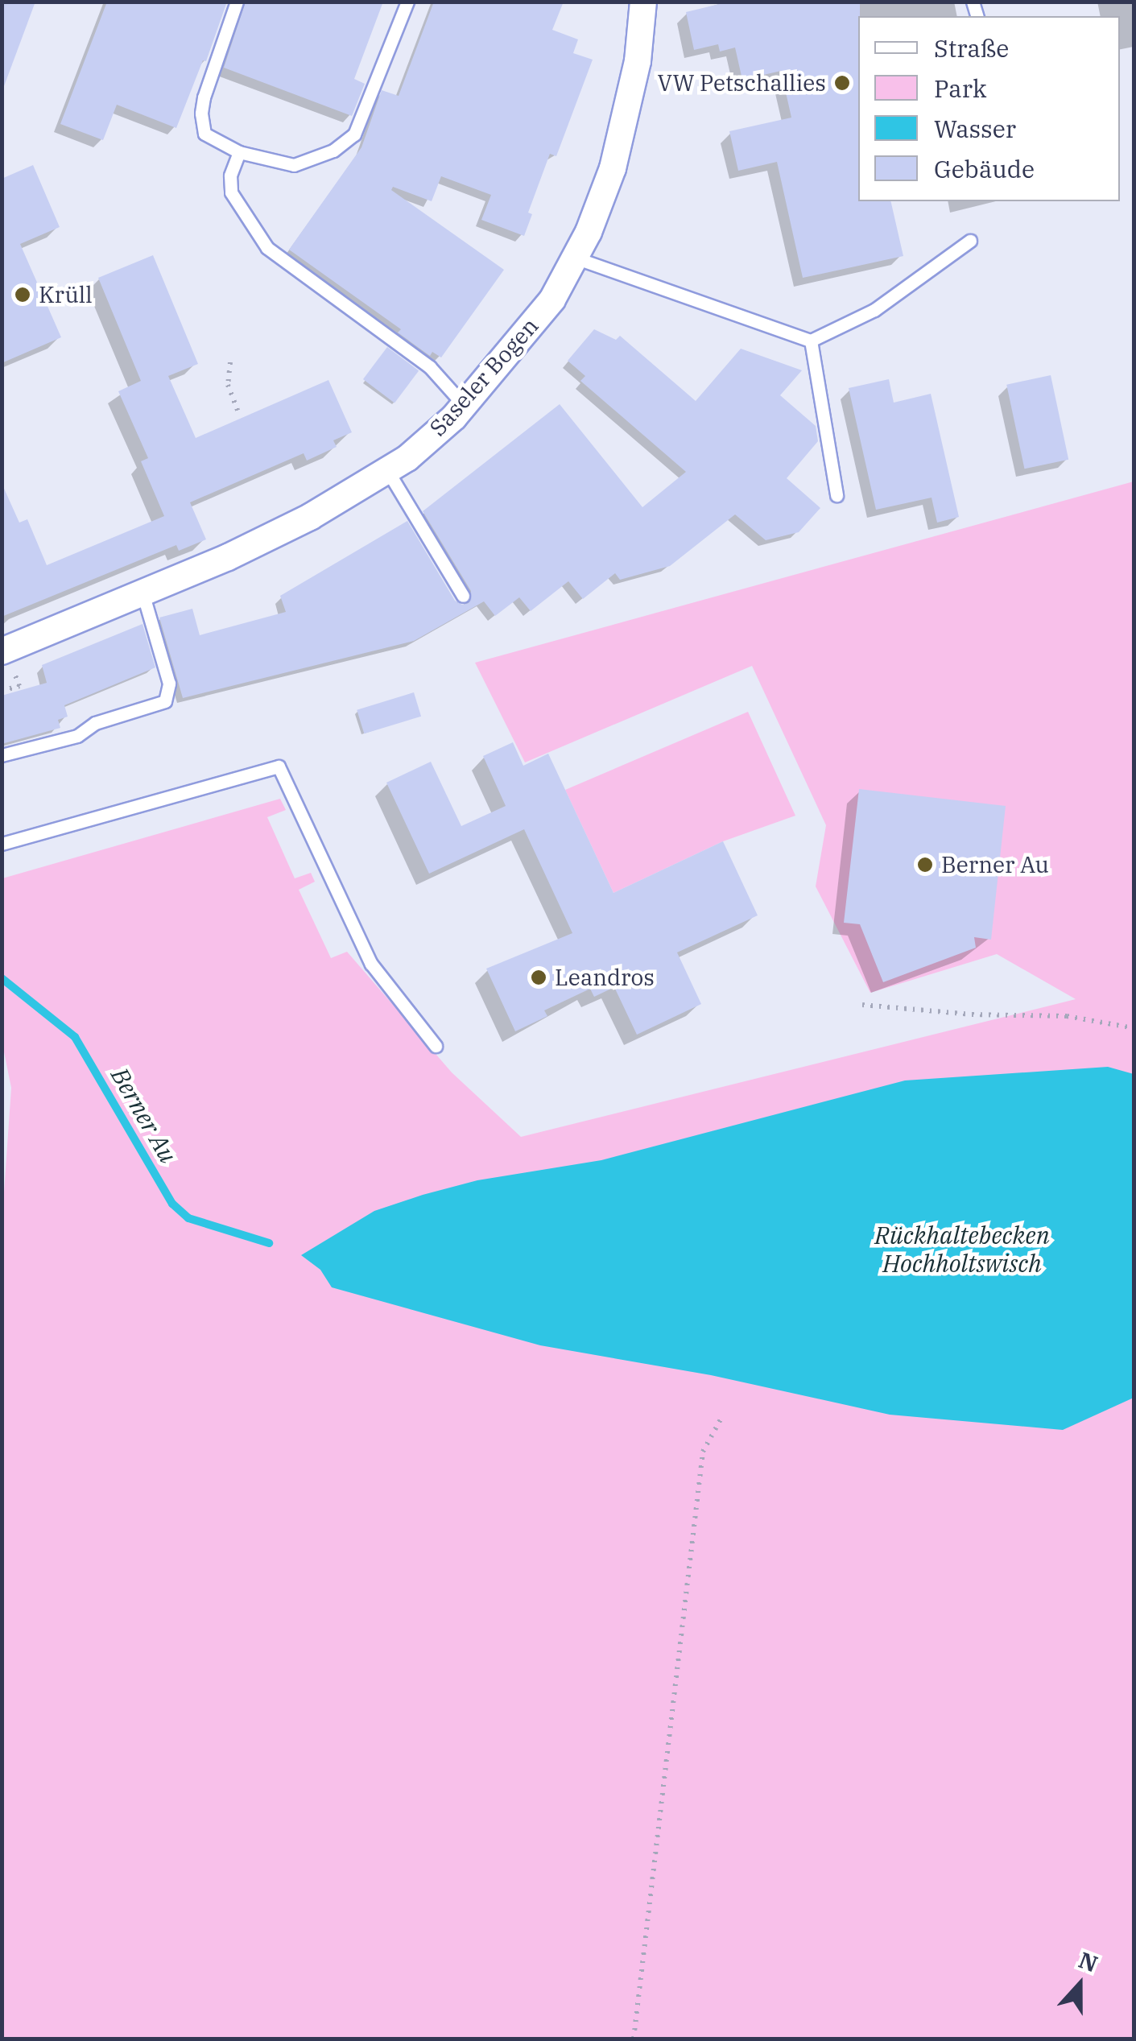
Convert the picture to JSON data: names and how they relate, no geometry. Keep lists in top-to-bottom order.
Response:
{
  "streets": {
    "street": ["Saseler Bogen"]
  },
  "water": ["Berner Au", "Rückhaltebecken Hochholtswisch"],
  "places": [
    "VW Petschallies",
    "Krüll",
    "Berner Au",
    "Leandros"
  ],
  "legend": [
    "Straße",
    "Park",
    "Wasser",
    "Gebäude"
  ],
  "north": "top"
}
